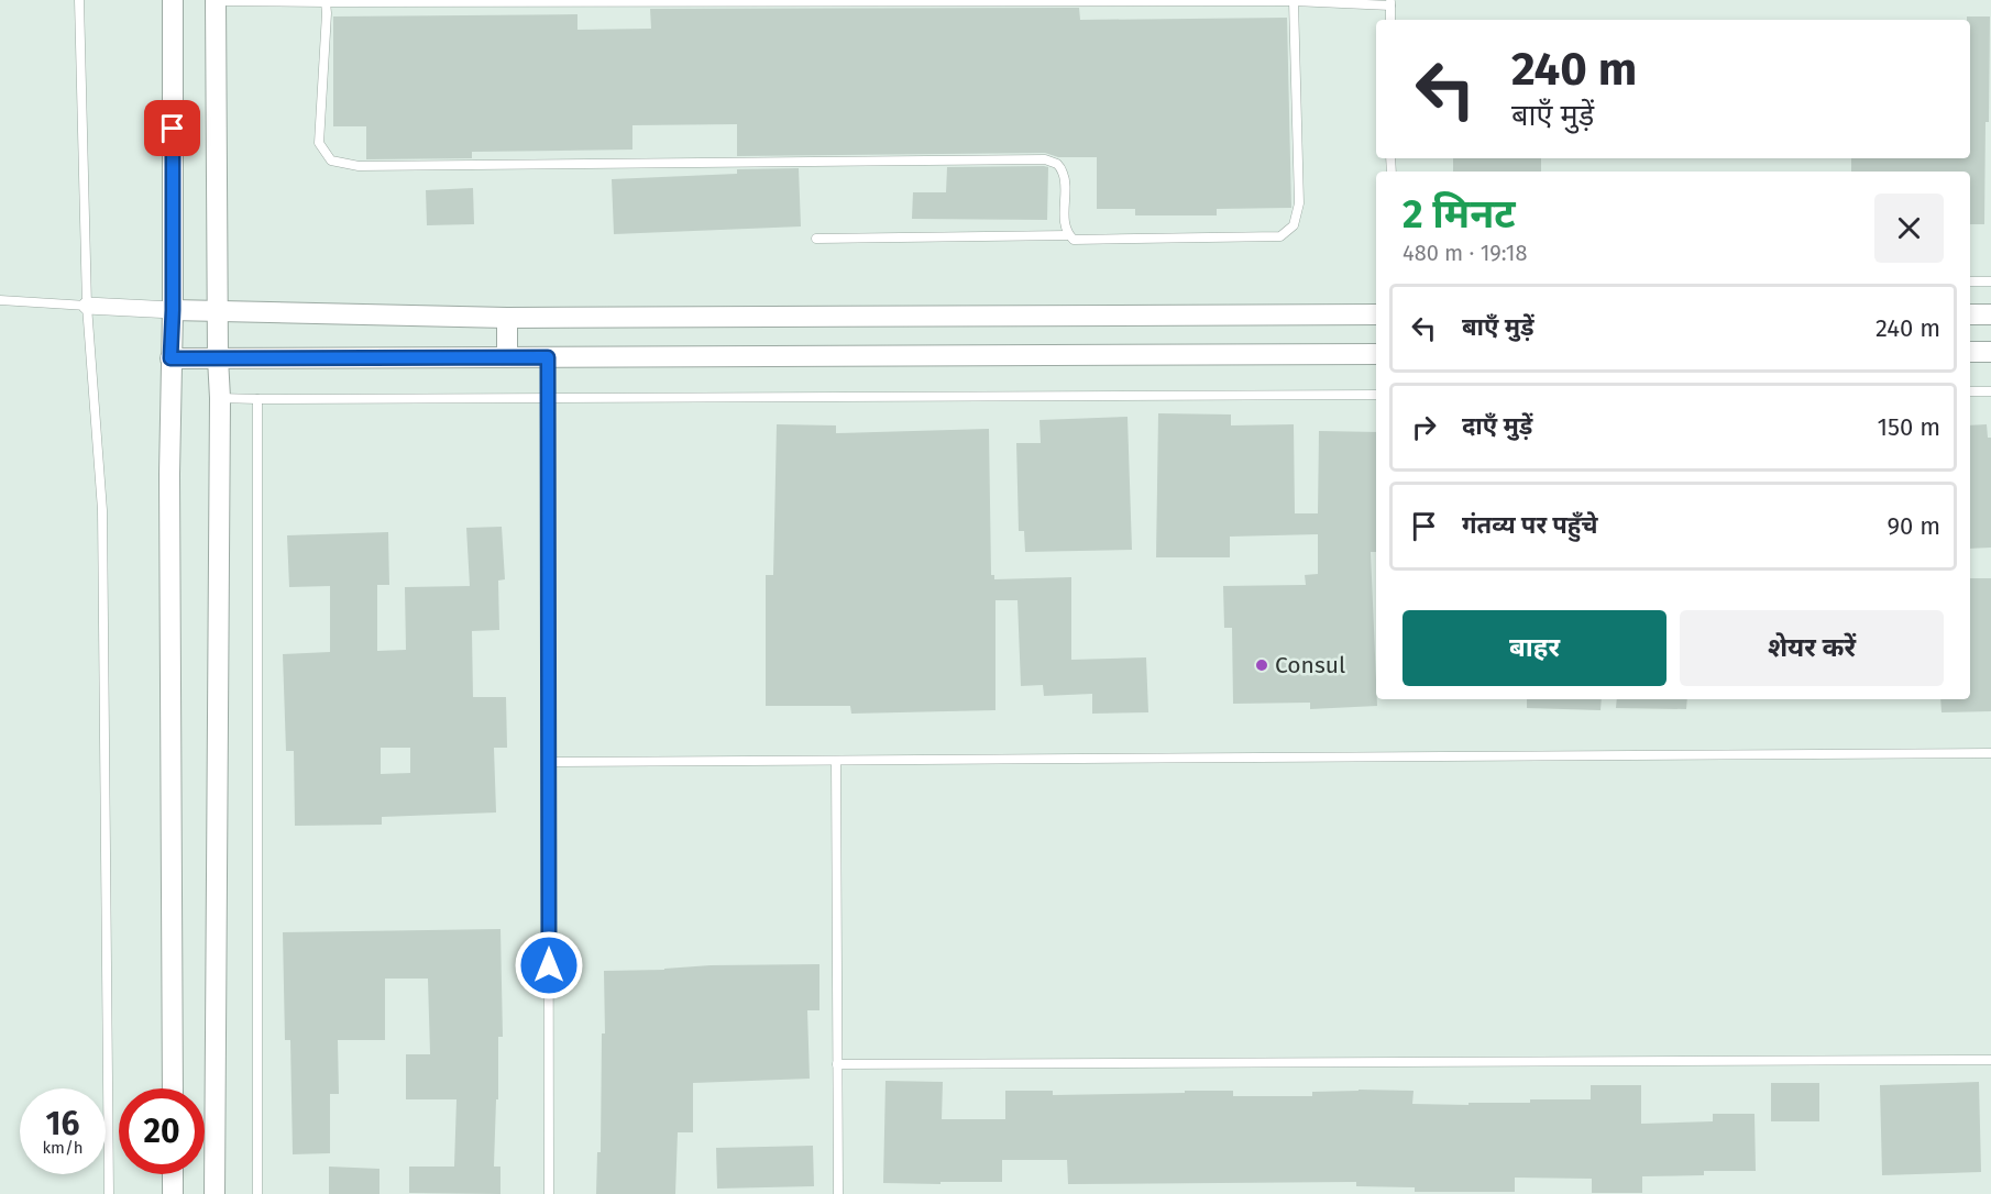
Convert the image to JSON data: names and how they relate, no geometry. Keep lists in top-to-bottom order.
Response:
{
  "places": ["Consul"],
  "page": {
    "turn": ["240 m", "बाएँ मुड़ें"],
    "heading": ["2 मिनट", "480 m · 19:18"],
    "list": [
      {
        "name": "बाएँ मुड़ें",
        "value": "240 m"
      },
      {
        "name": "दाएँ मुड़ें",
        "value": "150 m"
      },
      {
        "name": "गंतव्य पर पहुँचे",
        "value": "90 m"
      }
    ],
    "buttons": ["बाहर", "शेयर करें"],
    "speed": "16 km/h",
    "limit": "20"
  }
}
